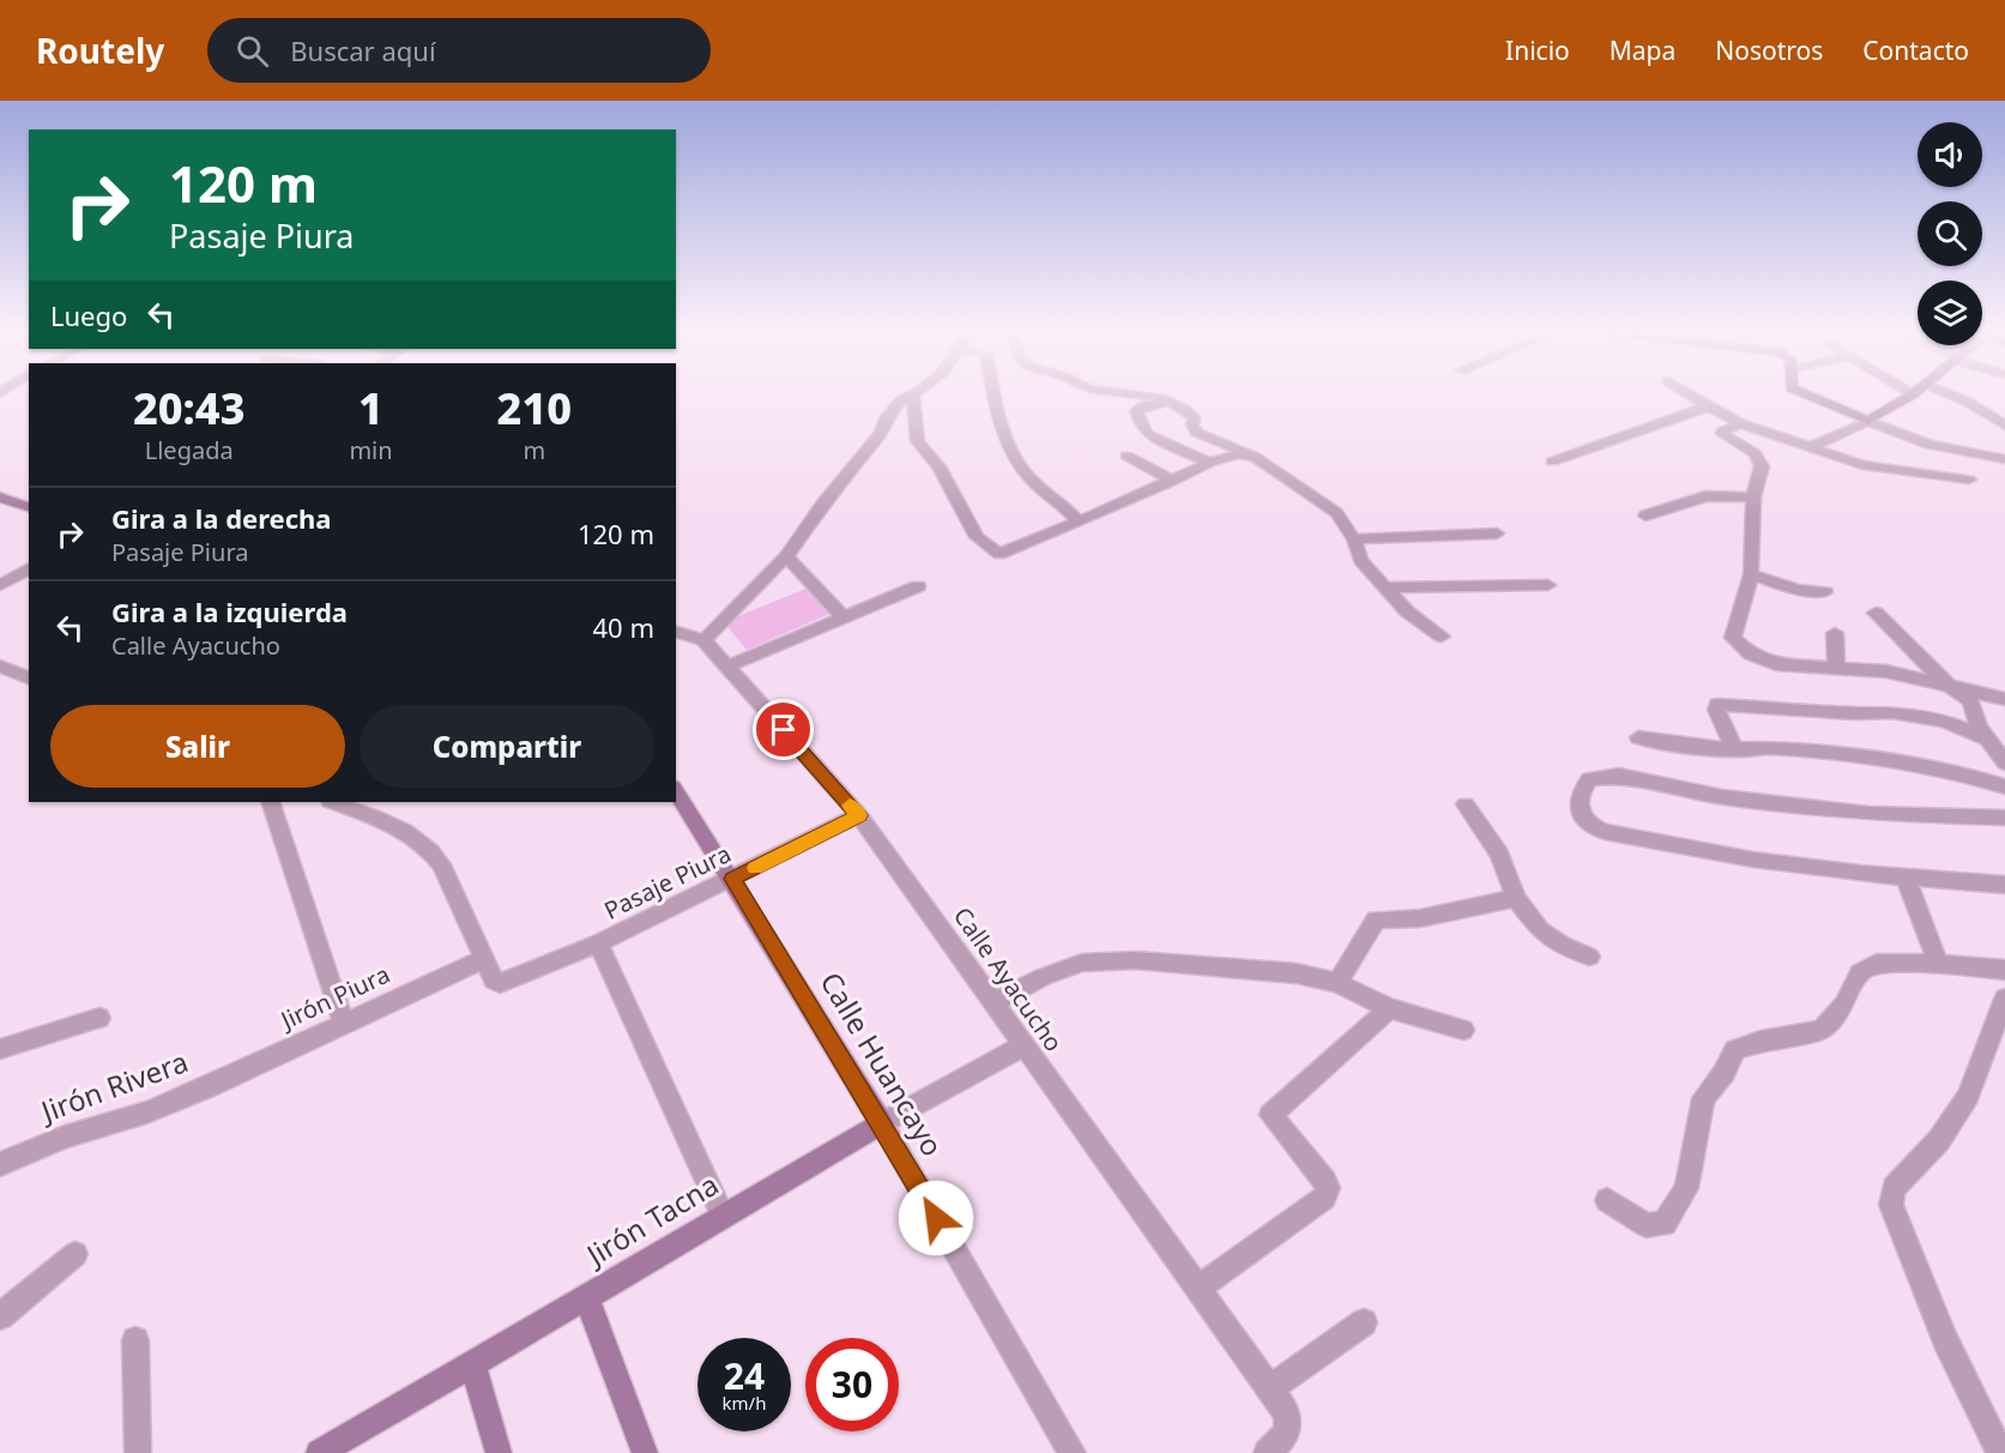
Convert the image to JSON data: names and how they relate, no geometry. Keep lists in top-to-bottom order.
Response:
{
  "streets": {
    "street": [
      "Pasaje Piura",
      "Calle Ayacucho",
      "Jirón Piura",
      "Calle Huancayo",
      "Jirón Rivera",
      "Jirón Tacna"
    ]
  },
  "crossings": [
    ["Pasaje Piura", "Calle Ayacucho"],
    ["Pasaje Piura", "Jirón Piura"],
    ["Pasaje Piura", "Calle Huancayo"],
    ["Calle Ayacucho", "Jirón Tacna"],
    ["Jirón Piura", "Jirón Rivera"],
    ["Calle Huancayo", "Jirón Tacna"]
  ],
  "page": {
    "header": "Routely",
    "search": "Buscar aquí",
    "nav": [
      "Inicio",
      "Mapa",
      "Nosotros",
      "Contacto"
    ],
    "turn": ["120 m", "Pasaje Piura"],
    "then": "Luego",
    "eta": [
      "20:43",
      "Llegada",
      "1",
      "min",
      "210",
      "m"
    ],
    "list": [
      {
        "name": "Gira a la derecha",
        "note": "Pasaje Piura",
        "value": "120 m"
      },
      {
        "name": "Gira a la izquierda",
        "note": "Calle Ayacucho",
        "value": "40 m"
      }
    ],
    "buttons": ["Salir", "Compartir"],
    "speed": "24 km/h",
    "limit": "30"
  }
}
